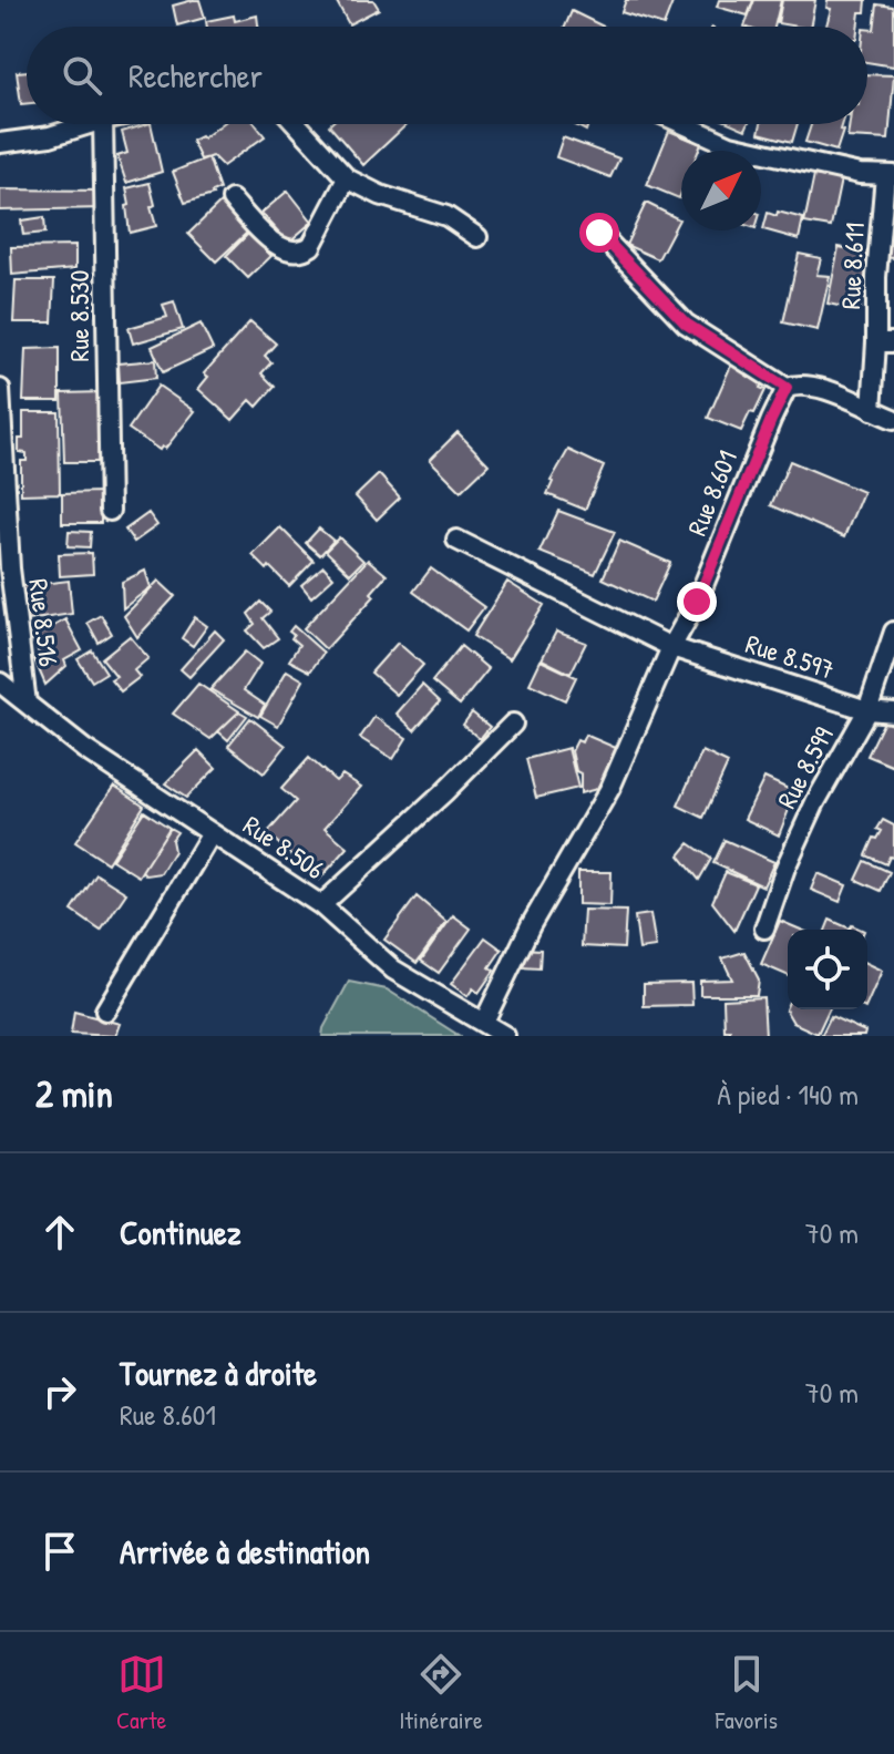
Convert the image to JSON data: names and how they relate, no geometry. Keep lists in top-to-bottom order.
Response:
{
  "streets": {
    "street": [
      "Rue 8.611",
      "Rue 8.530",
      "Rue 8.601",
      "Rue 8.516",
      "Rue 8.597",
      "Rue 8.599",
      "Rue 8.506"
    ]
  },
  "crossings": [
    ["Rue 8.601", "Rue 8.597"],
    ["Rue 8.516", "Rue 8.506"],
    ["Rue 8.597", "Rue 8.599"]
  ],
  "north": "top right",
  "page": {
    "search": "Rechercher",
    "heading": ["2 min", "À pied · 140 m"],
    "list": [
      ["Continuez", "70 m"],
      ["Tournez à droite", "Rue 8.601", "70 m"],
      "Arrivée à destination"
    ],
    "nav": ["Carte", "Itinéraire", "Favoris"]
  }
}
